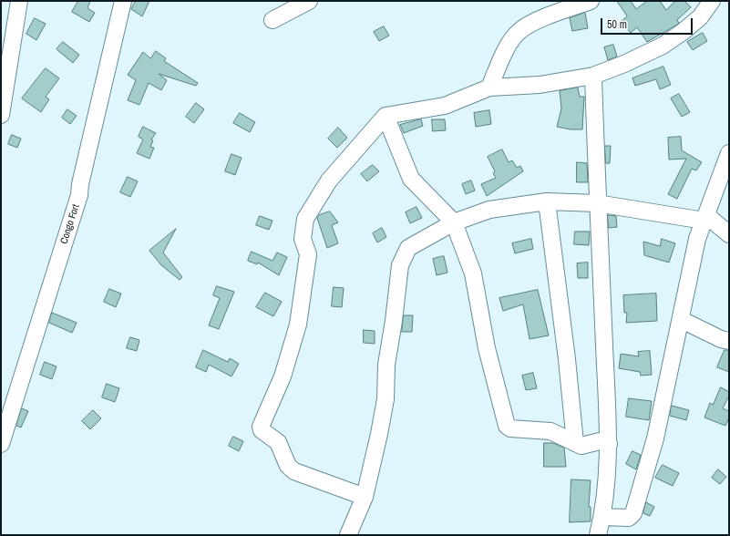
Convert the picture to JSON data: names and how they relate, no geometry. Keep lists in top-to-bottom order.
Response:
{
  "streets": {
    "street": ["Congo Fort"]
  },
  "scale_bar": "50 m"
}
